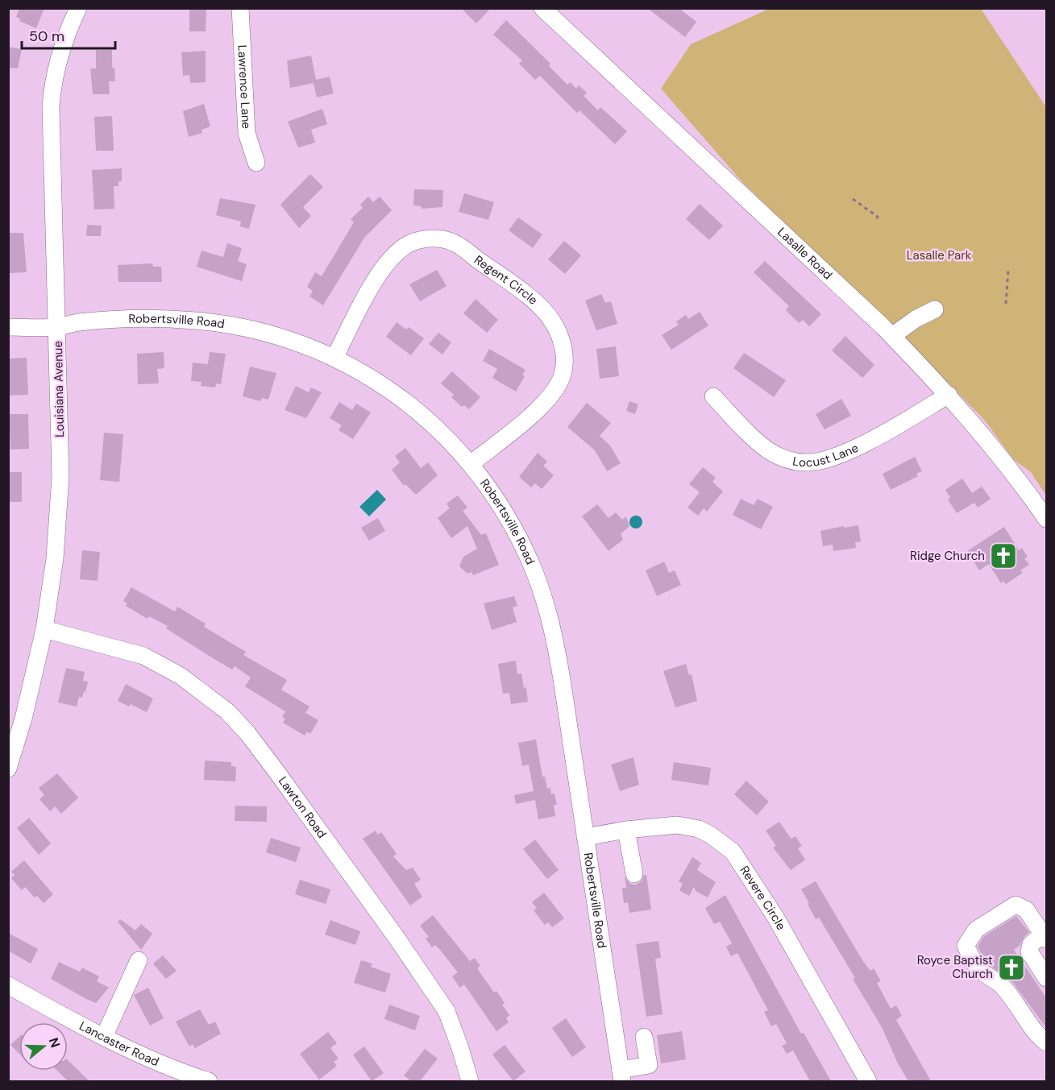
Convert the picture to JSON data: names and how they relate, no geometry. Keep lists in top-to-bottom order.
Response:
{
  "streets": {
    "street": [
      "Lawrence Lane",
      "Lasalle Road",
      "Regent Circle",
      "Robertsville Road",
      "Louisiana Avenue",
      "Locust Lane",
      "Lawton Road",
      "Revere Circle",
      "Lancaster Road"
    ]
  },
  "crossings": [
    ["Lasalle Road", "Locust Lane"],
    ["Regent Circle", "Robertsville Road"],
    ["Robertsville Road", "Louisiana Avenue"],
    ["Robertsville Road", "Revere Circle"],
    ["Louisiana Avenue", "Lawton Road"]
  ],
  "parks": ["Lasalle Park"],
  "places": {
    "church": ["Ridge Church", "Royce Baptist Church"]
  },
  "scale_bar": "50 m",
  "north": "right"
}
